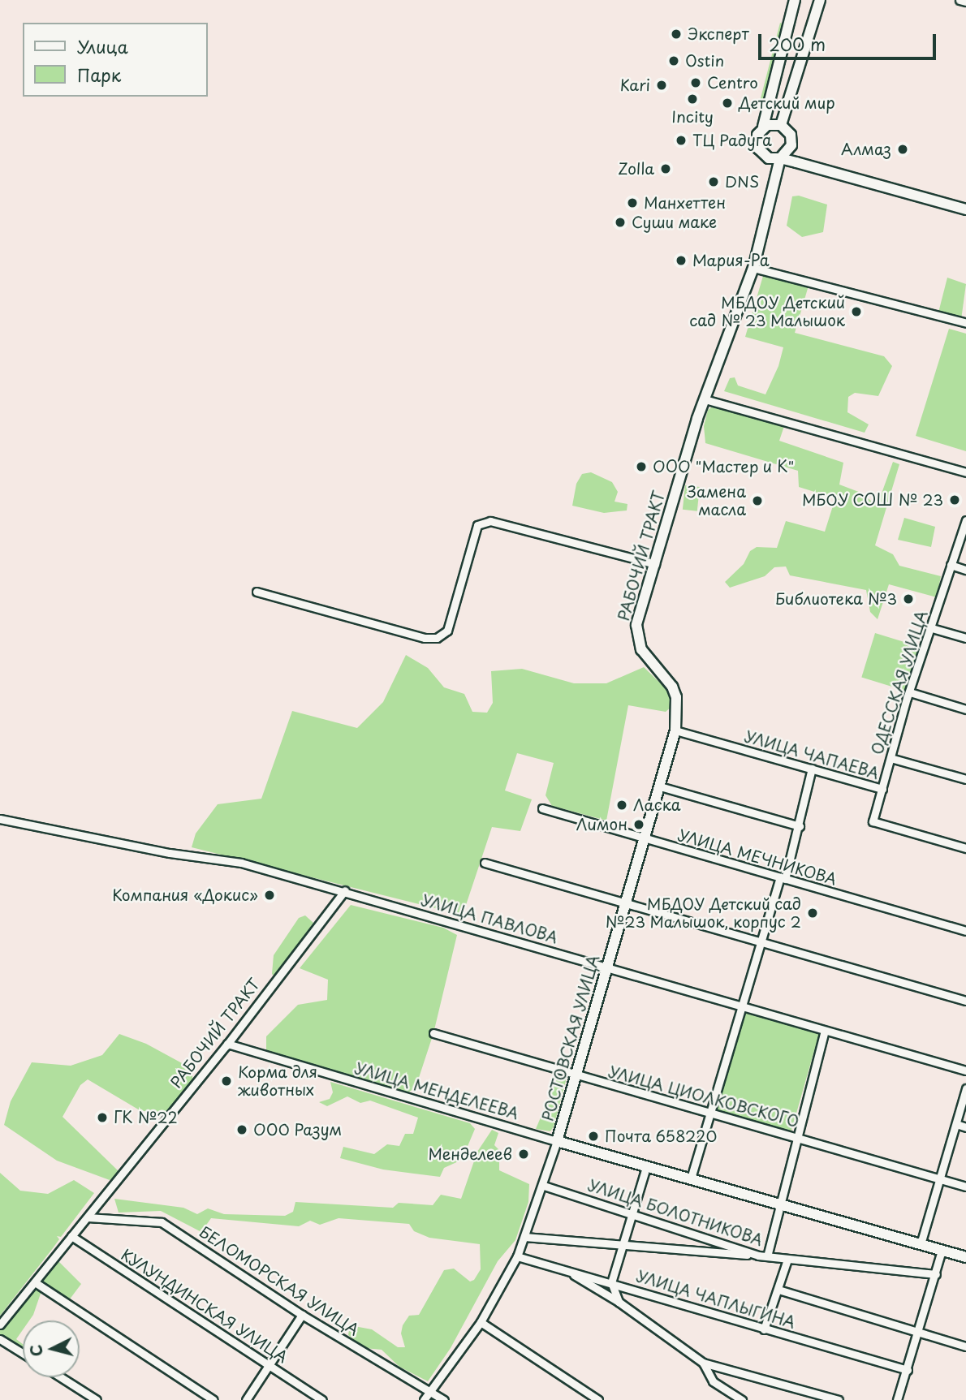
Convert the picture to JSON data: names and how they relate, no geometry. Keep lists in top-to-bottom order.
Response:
{
  "streets": {
    "street": [
      "РАБОЧИЙ ТРАКТ",
      "ОДЕССКАЯ УЛИЦА",
      "УЛИЦА ЧАПАЕВА",
      "УЛИЦА МЕЧНИКОВА",
      "УЛИЦА ПАВЛОВА",
      "РОСТОВСКАЯ УЛИЦА",
      "УЛИЦА МЕНДЕЛЕЕВА",
      "УЛИЦА ЦИОЛКОВСКОГО",
      "УЛИЦА БОЛОТНИКОВА",
      "БЕЛОМОРСКАЯ УЛИЦА",
      "УЛИЦА ЧАПЛЫГИНА",
      "КУЛУНДИНСКАЯ УЛИЦА"
    ]
  },
  "crossings": [
    ["РАБОЧИЙ ТРАКТ", "УЛИЦА ПАВЛОВА"],
    ["РАБОЧИЙ ТРАКТ", "РОСТОВСКАЯ УЛИЦА"],
    ["РАБОЧИЙ ТРАКТ", "УЛИЦА МЕНДЕЛЕЕВА"],
    ["РАБОЧИЙ ТРАКТ", "БЕЛОМОРСКАЯ УЛИЦА"],
    ["РАБОЧИЙ ТРАКТ", "КУЛУНДИНСКАЯ УЛИЦА"],
    ["ОДЕССКАЯ УЛИЦА", "УЛИЦА ЧАПАЕВА"],
    ["УЛИЦА ЧАПАЕВА", "РОСТОВСКАЯ УЛИЦА"],
    ["УЛИЦА МЕЧНИКОВА", "РОСТОВСКАЯ УЛИЦА"],
    ["УЛИЦА ПАВЛОВА", "РОСТОВСКАЯ УЛИЦА"],
    ["РОСТОВСКАЯ УЛИЦА", "УЛИЦА МЕНДЕЛЕЕВА"],
    ["РОСТОВСКАЯ УЛИЦА", "УЛИЦА ЦИОЛКОВСКОГО"],
    ["РОСТОВСКАЯ УЛИЦА", "УЛИЦА БОЛОТНИКОВА"],
    ["РОСТОВСКАЯ УЛИЦА", "БЕЛОМОРСКАЯ УЛИЦА"],
    ["РОСТОВСКАЯ УЛИЦА", "УЛИЦА ЧАПЛЫГИНА"]
  ],
  "places": [
    "Эксперт",
    "Ostin",
    "Centro",
    "Kari",
    "Incity",
    "Детский мир",
    "ТЦ Радуга",
    "Алмаз",
    "Zolla",
    "DNS",
    "Манхеттен",
    "Суши маке",
    "Мария-Ра",
    "МБДОУ Детский сад № 23 Малышок",
    "ООО \"Мастер и К\"",
    "МБОУ СОШ № 23",
    "Замена масла",
    "Библиотека №3",
    "Ласка",
    "Лимон",
    "Компания «Докис»",
    "МБДОУ Детский сад №23 Малышок, корпус 2",
    "Корма для животных",
    "ГК №22",
    "ООО Разум",
    "Почта 658220",
    "Менделеев"
  ],
  "legend": ["Улица", "Парк"],
  "scale_bar": "200 m",
  "north": "left"
}
